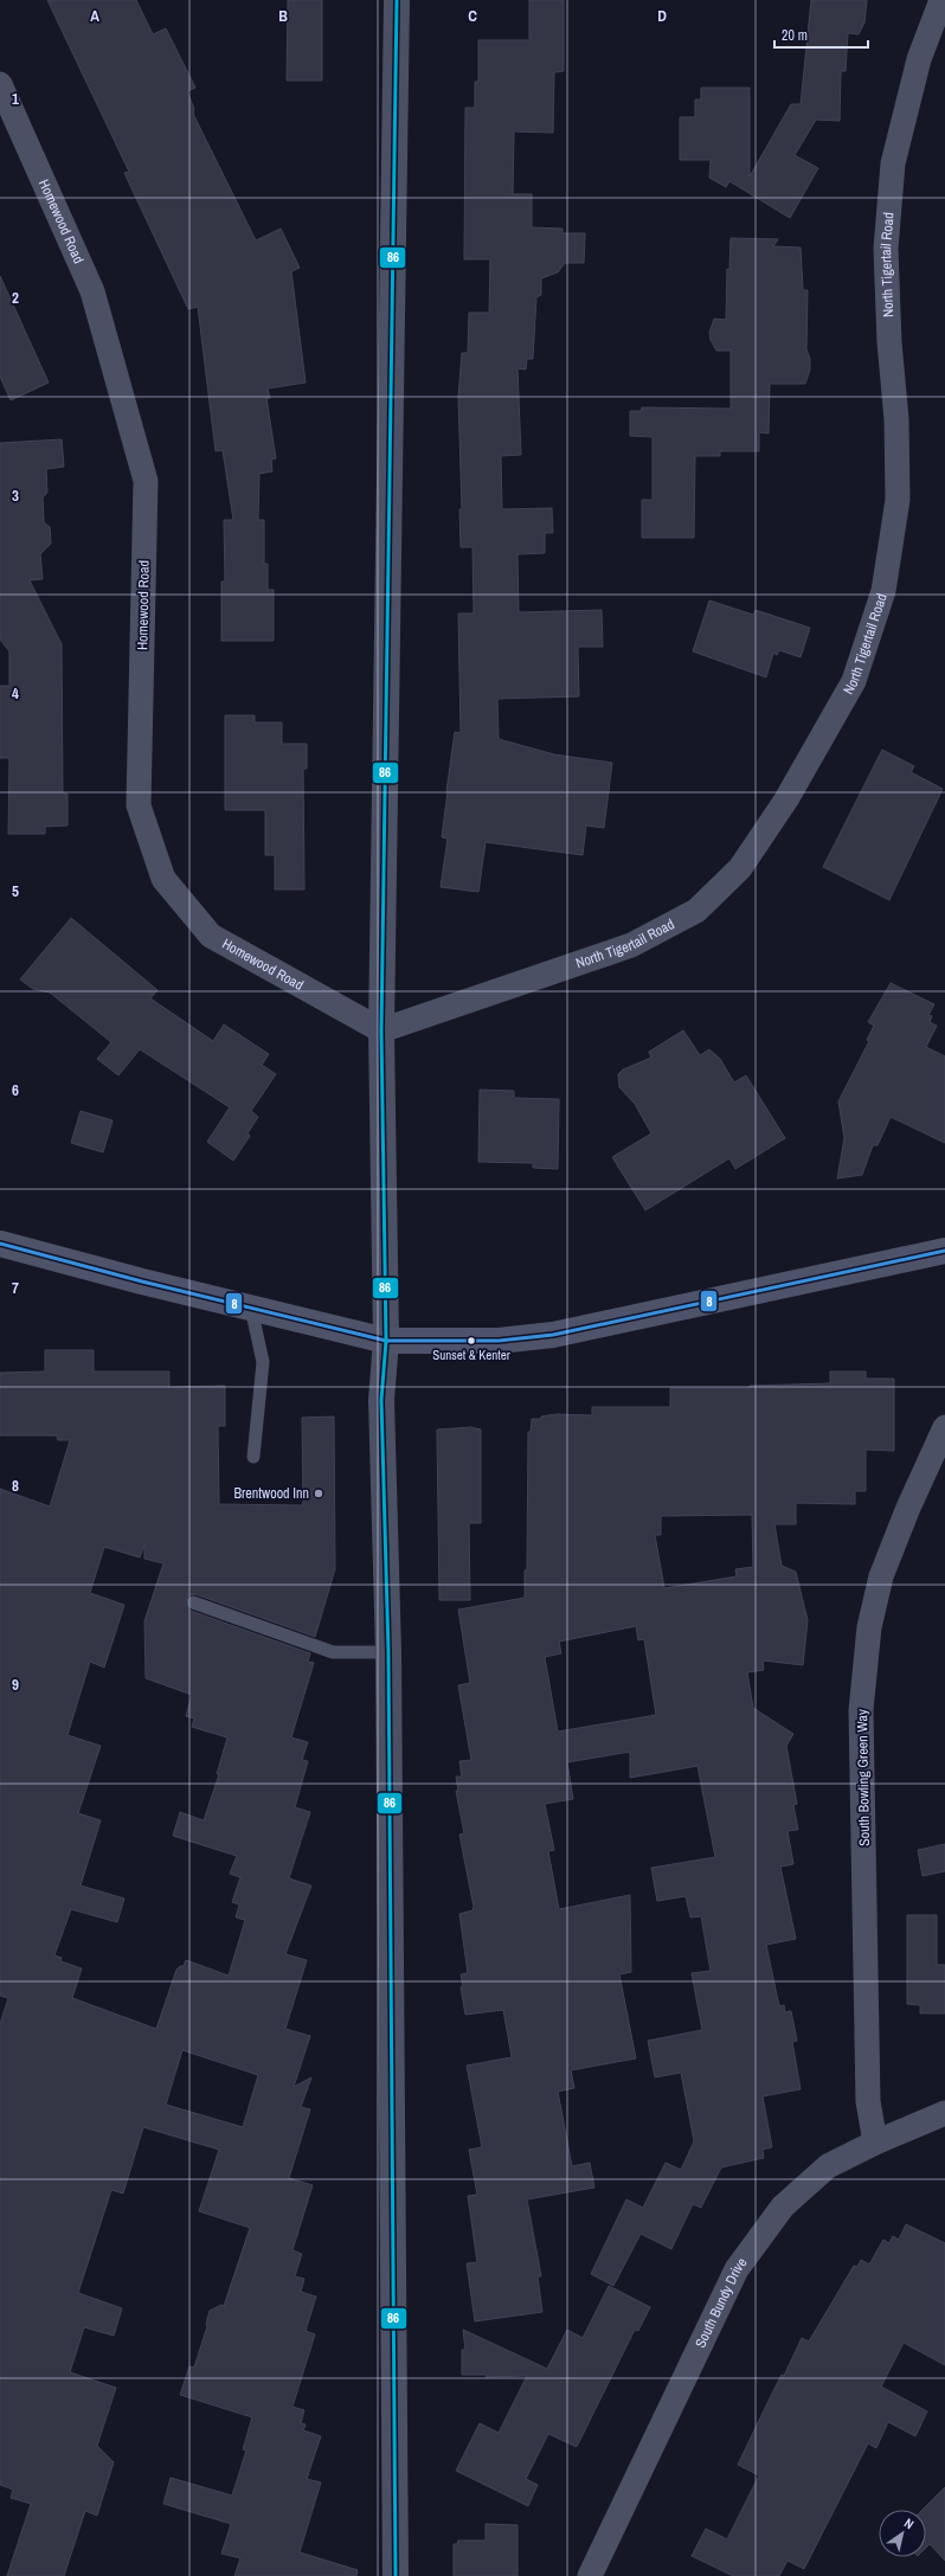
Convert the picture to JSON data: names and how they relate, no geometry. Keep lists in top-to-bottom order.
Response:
{
  "streets": {
    "street": [
      "Homewood Road",
      "North Tigertail Road",
      "South Bowling Green Way",
      "South Bundy Drive"
    ]
  },
  "crossings": [
    ["Homewood Road", "North Tigertail Road"],
    ["South Bowling Green Way", "South Bundy Drive"]
  ],
  "places": ["Sunset & Kenter", "Brentwood Inn"],
  "lines": ["transit line 86", "transit line 8"],
  "scale_bar": "20 m",
  "north": "top right",
  "grid": {
    "columns": [
      "A",
      "B",
      "C",
      "D"
    ],
    "rows": [
      "1",
      "2",
      "3",
      "4",
      "5",
      "6",
      "7",
      "8",
      "9"
    ]
  }
}
